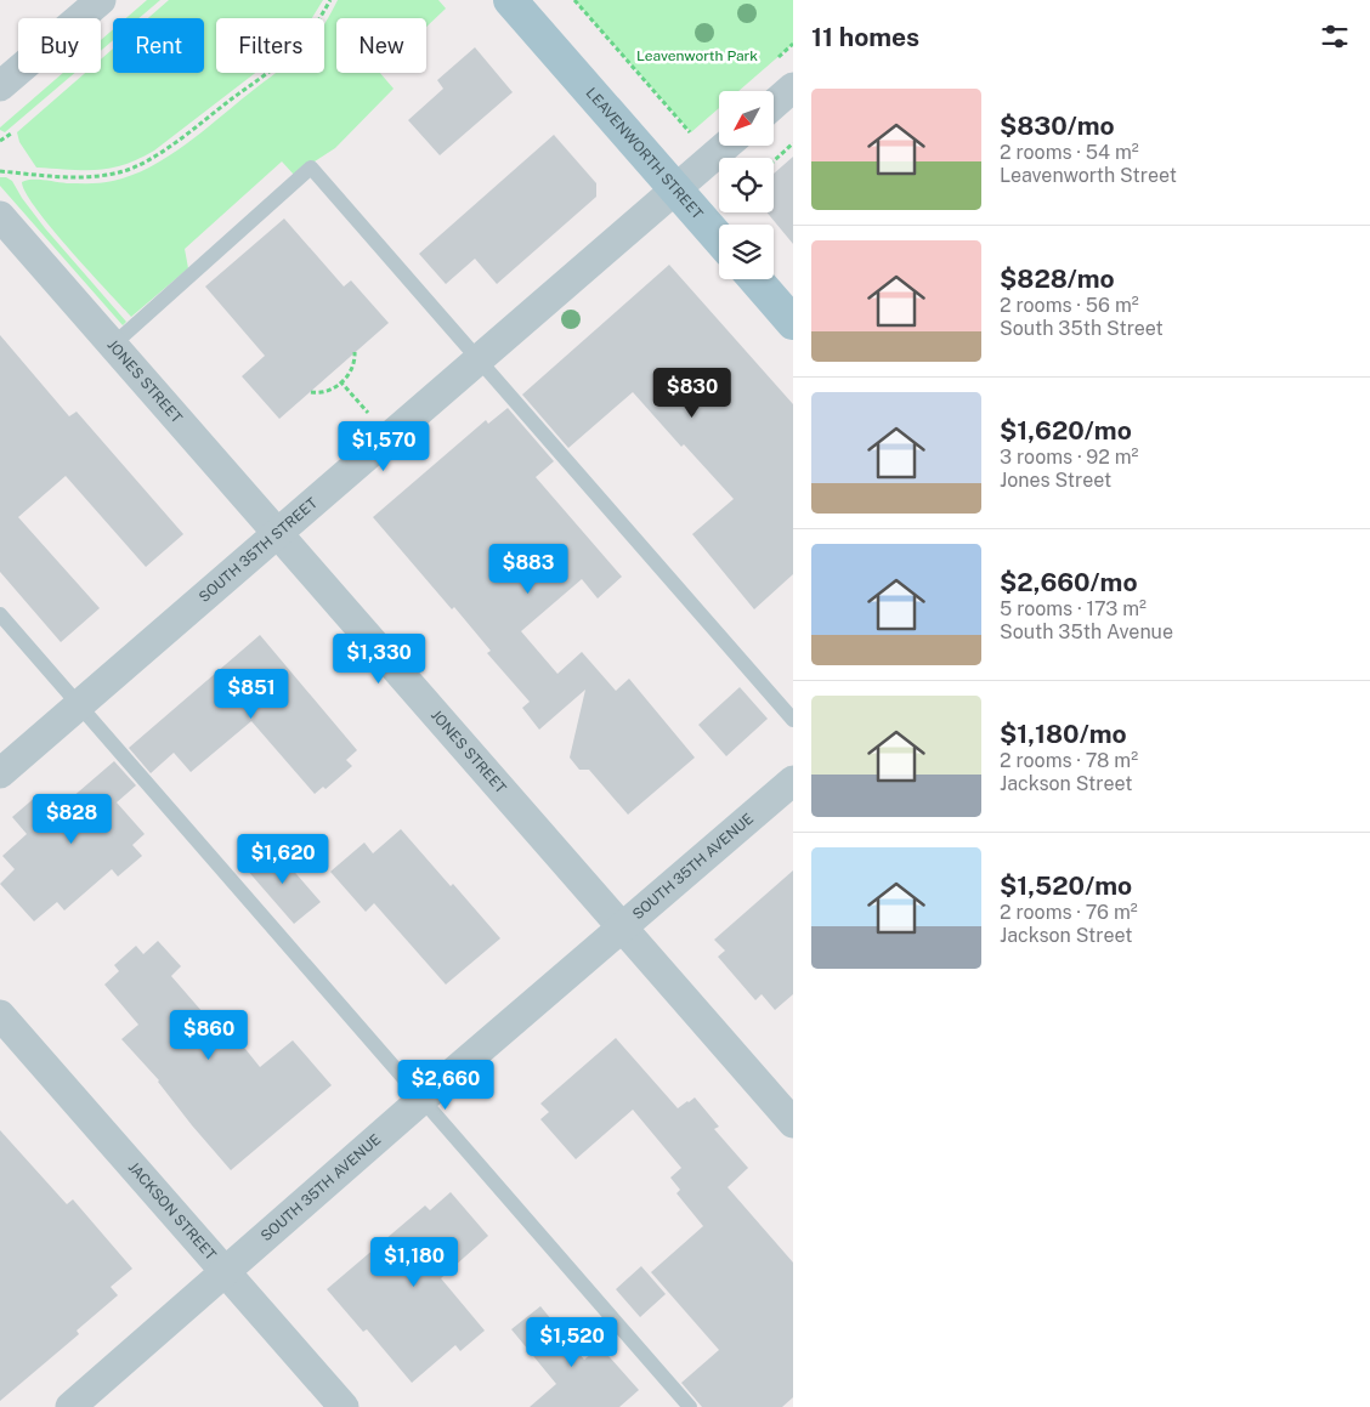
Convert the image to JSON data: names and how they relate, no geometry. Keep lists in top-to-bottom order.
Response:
{
  "streets": {
    "main road": ["LEAVENWORTH STREET"],
    "street": [
      "JONES STREET",
      "SOUTH 35TH STREET",
      "SOUTH 35TH AVENUE",
      "JACKSON STREET"
    ]
  },
  "crossings": [
    ["LEAVENWORTH STREET", "SOUTH 35TH STREET"],
    ["JONES STREET", "SOUTH 35TH STREET"],
    ["JONES STREET", "SOUTH 35TH AVENUE"],
    ["SOUTH 35TH AVENUE", "JACKSON STREET"]
  ],
  "parks": ["Leavenworth Park"],
  "north": "bottom left",
  "page": {
    "heading": "11 homes",
    "chip": [
      "Buy",
      "Rent",
      "Filters",
      "New"
    ],
    "list": [
      {
        "name": "$830/mo",
        "note": "2 rooms · 54 m² · Leavenworth Street"
      },
      {
        "name": "$828/mo",
        "note": "2 rooms · 56 m² · South 35th Street"
      },
      {
        "name": "$1,620/mo",
        "note": "3 rooms · 92 m² · Jones Street"
      },
      {
        "name": "$2,660/mo",
        "note": "5 rooms · 173 m² · South 35th Avenue"
      },
      {
        "name": "$1,180/mo",
        "note": "2 rooms · 78 m² · Jackson Street"
      },
      {
        "name": "$1,520/mo",
        "note": "2 rooms · 76 m² · Jackson Street"
      }
    ],
    "price": [
      "$830",
      "$1,570",
      "$883",
      "$1,330",
      "$851",
      "$828",
      "$1,620",
      "$860",
      "$2,660",
      "$1,180",
      "$1,520"
    ]
  }
}
